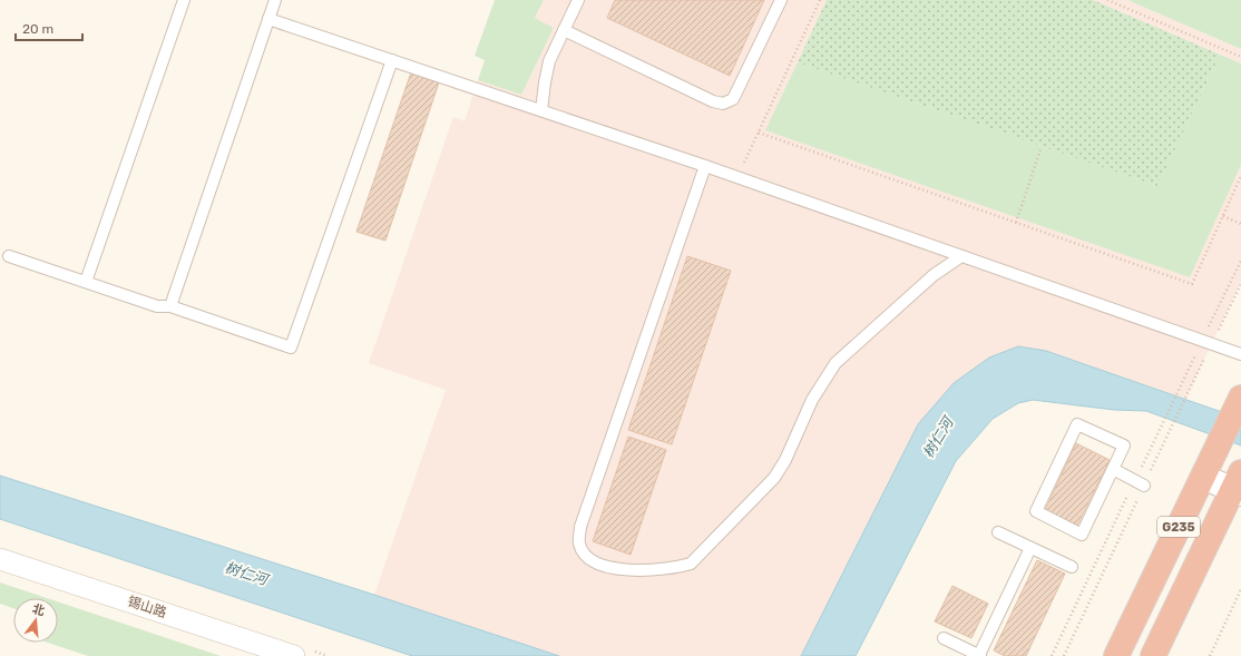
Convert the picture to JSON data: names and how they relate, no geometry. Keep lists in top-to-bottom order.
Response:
{
  "streets": {
    "highway": ["G235"],
    "street": ["锡山路"]
  },
  "water": ["树仁河"],
  "scale_bar": "20 m",
  "north": "top"
}
